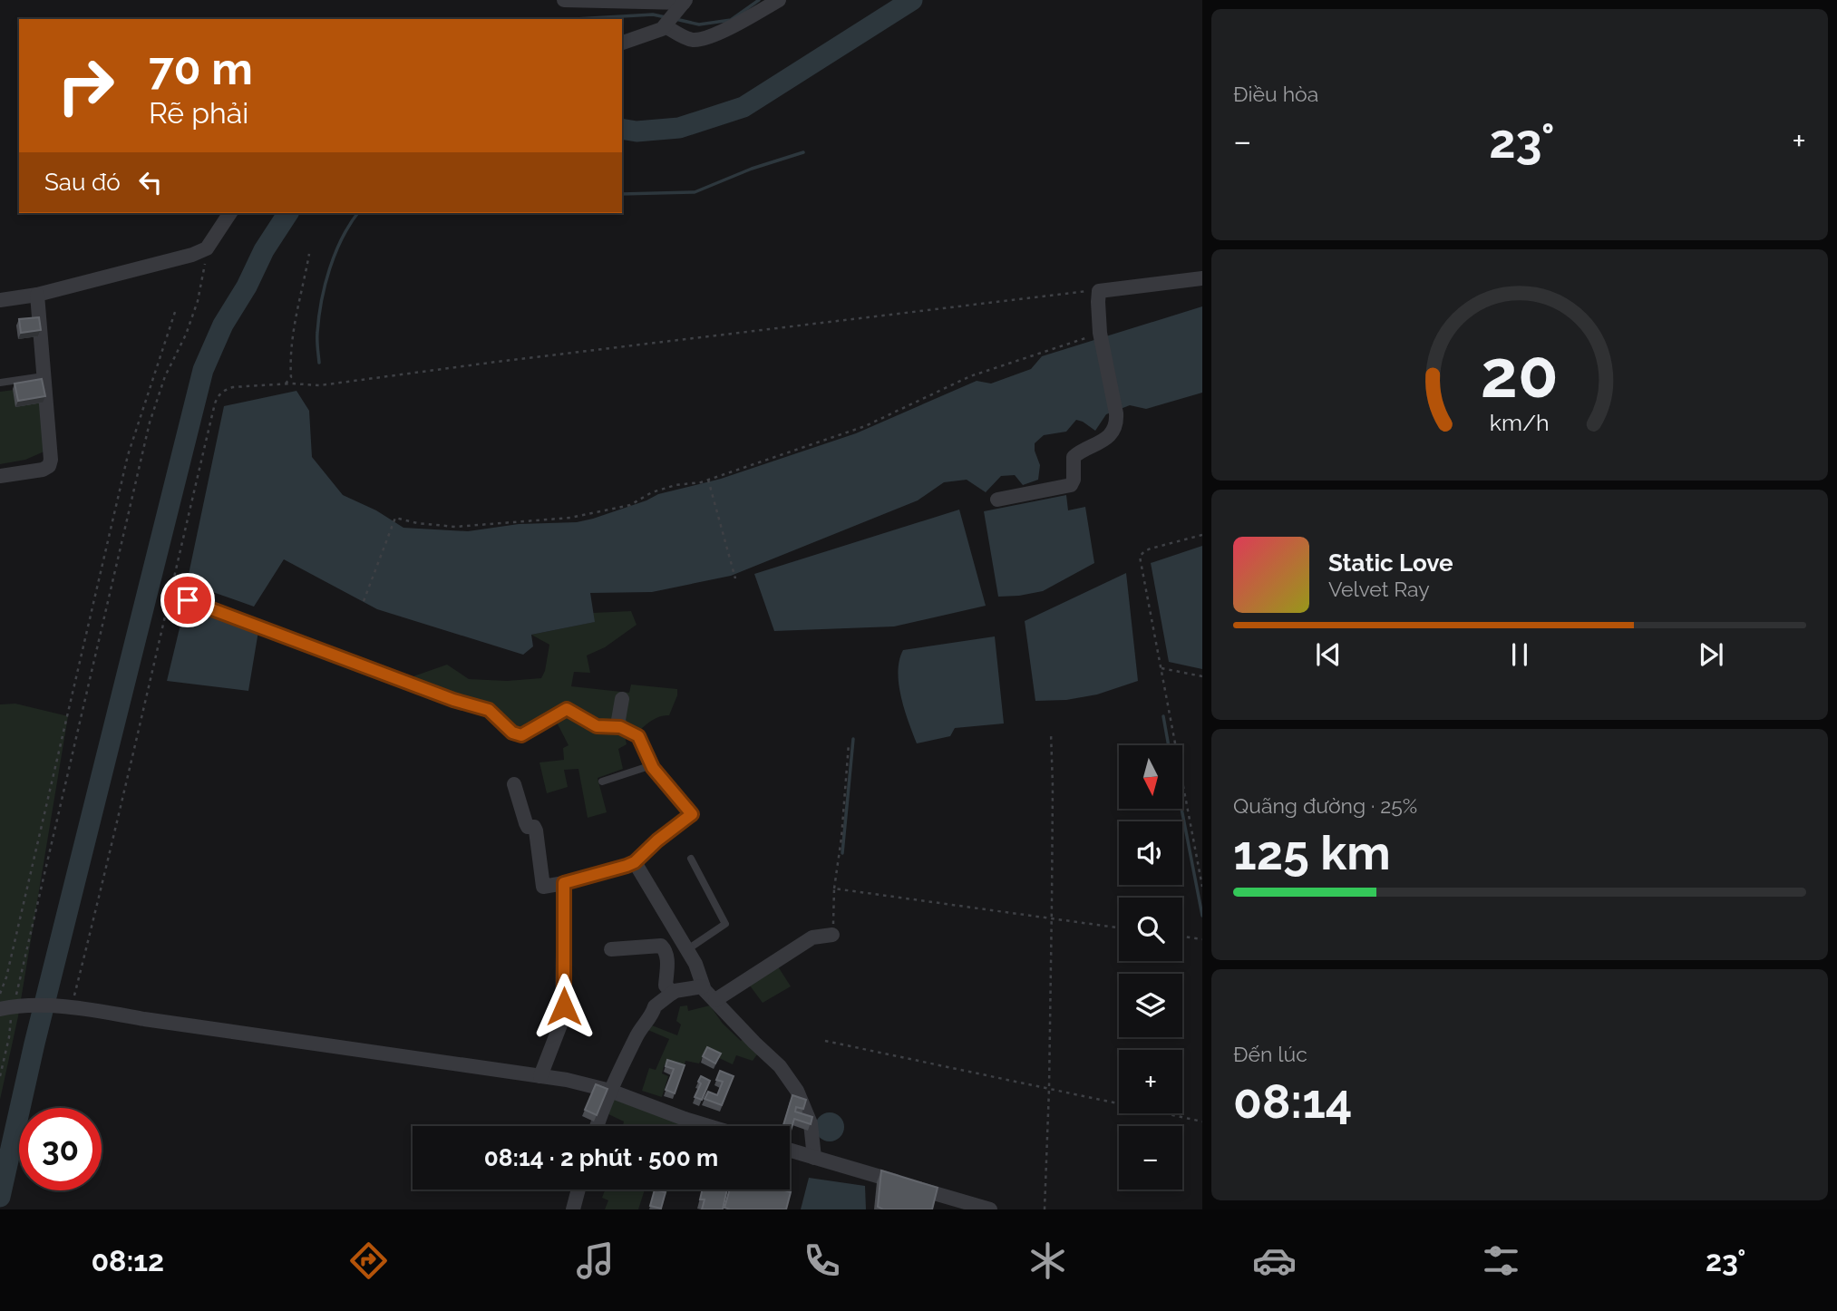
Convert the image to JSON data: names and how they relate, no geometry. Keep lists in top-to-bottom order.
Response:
{
  "north": "bottom",
  "page": {
    "tile": [
      "Điều hòa",
      ["Quãng đường · 25%", "125 km"],
      ["Đến lúc", "08:14"]
    ],
    "turn": ["70 m", "Rẽ phải"],
    "heat": ["−", "23°", "+"],
    "then": "Sau đó",
    "song": ["Static Love", "Velvet Ray"],
    "map_buttons": ["+", "−"],
    "limit": "30",
    "trip": "08:14 · 2 phút · 500 m",
    "tabs": ["08:12", "23°"],
    "gauge": ["20", "km/h"]
  }
}
